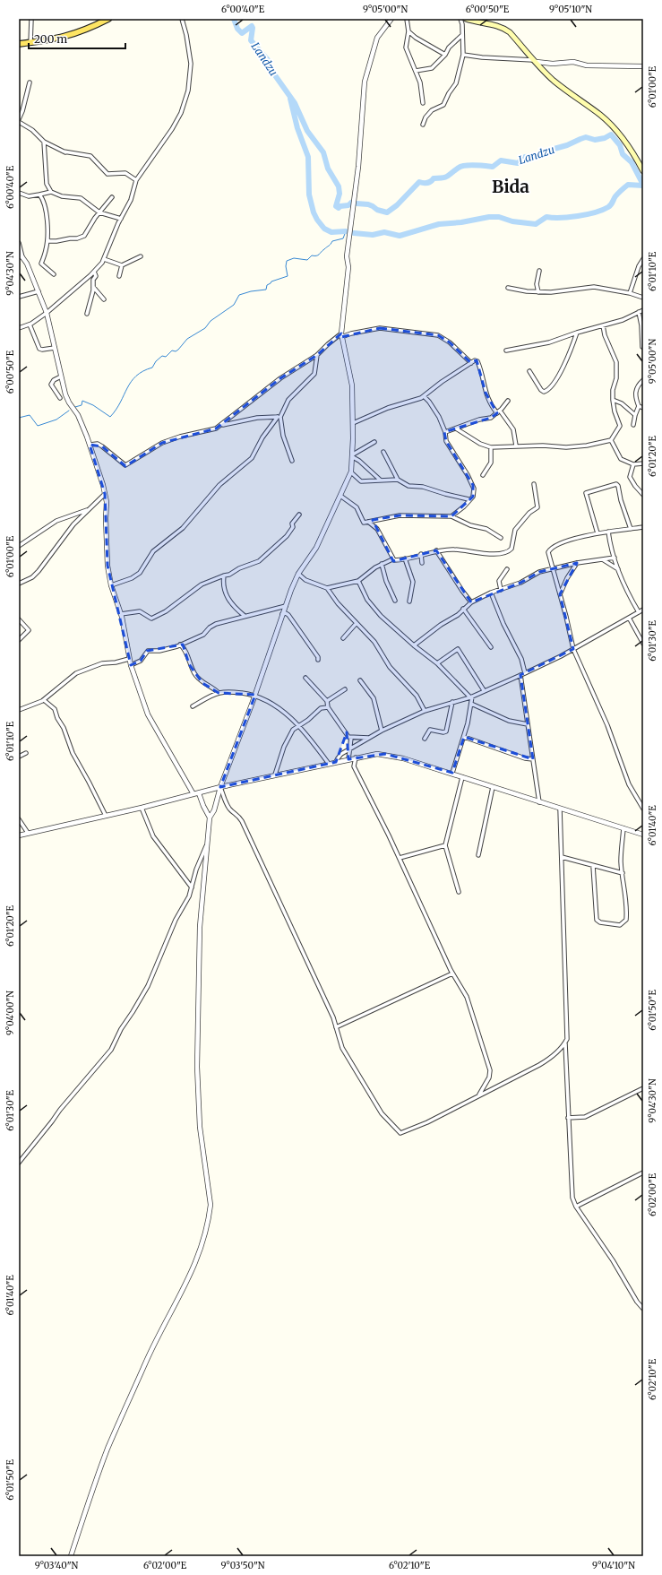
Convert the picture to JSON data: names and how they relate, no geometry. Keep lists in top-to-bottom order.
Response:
{
  "districts": ["Bida"],
  "water": ["Landzu"],
  "scale_bar": "200 m",
  "coordinates": [
    "6°00'40\"E",
    "9°05'00\"N",
    "6°00'50\"E",
    "9°05'10\"N",
    "6°01'00\"E",
    "6°01'10\"E",
    "9°04'30\"N",
    "6°01'20\"E",
    "6°01'30\"E",
    "6°01'40\"E",
    "6°01'50\"E",
    "9°04'00\"N",
    "6°02'00\"E",
    "6°02'10\"E",
    "9°03'40\"N",
    "9°03'50\"N",
    "9°04'10\"N"
  ]
}
